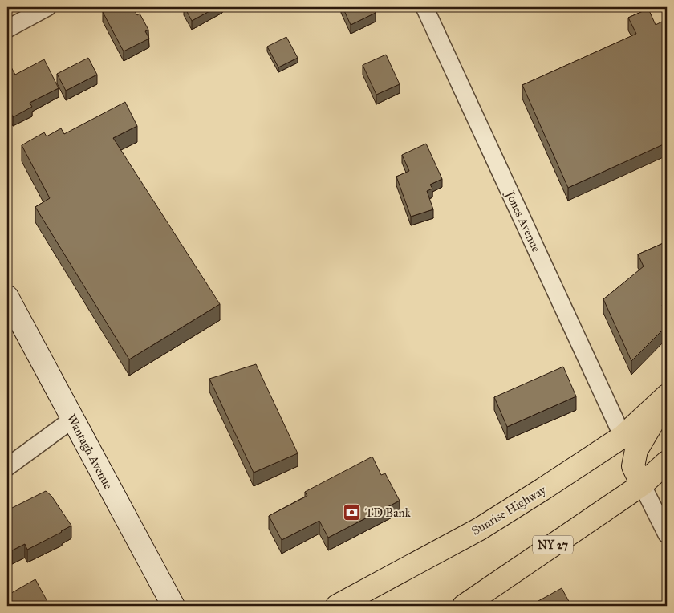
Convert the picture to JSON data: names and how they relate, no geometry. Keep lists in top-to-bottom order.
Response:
{
  "streets": {
    "highway": ["Sunrise Highway", "NY 27"],
    "main road": ["Wantagh Avenue"],
    "street": ["Jones Avenue"]
  },
  "crossings": [
    ["Jones Avenue", "Sunrise Highway"]
  ],
  "places": {
    "bank": ["TD Bank"]
  }
}
